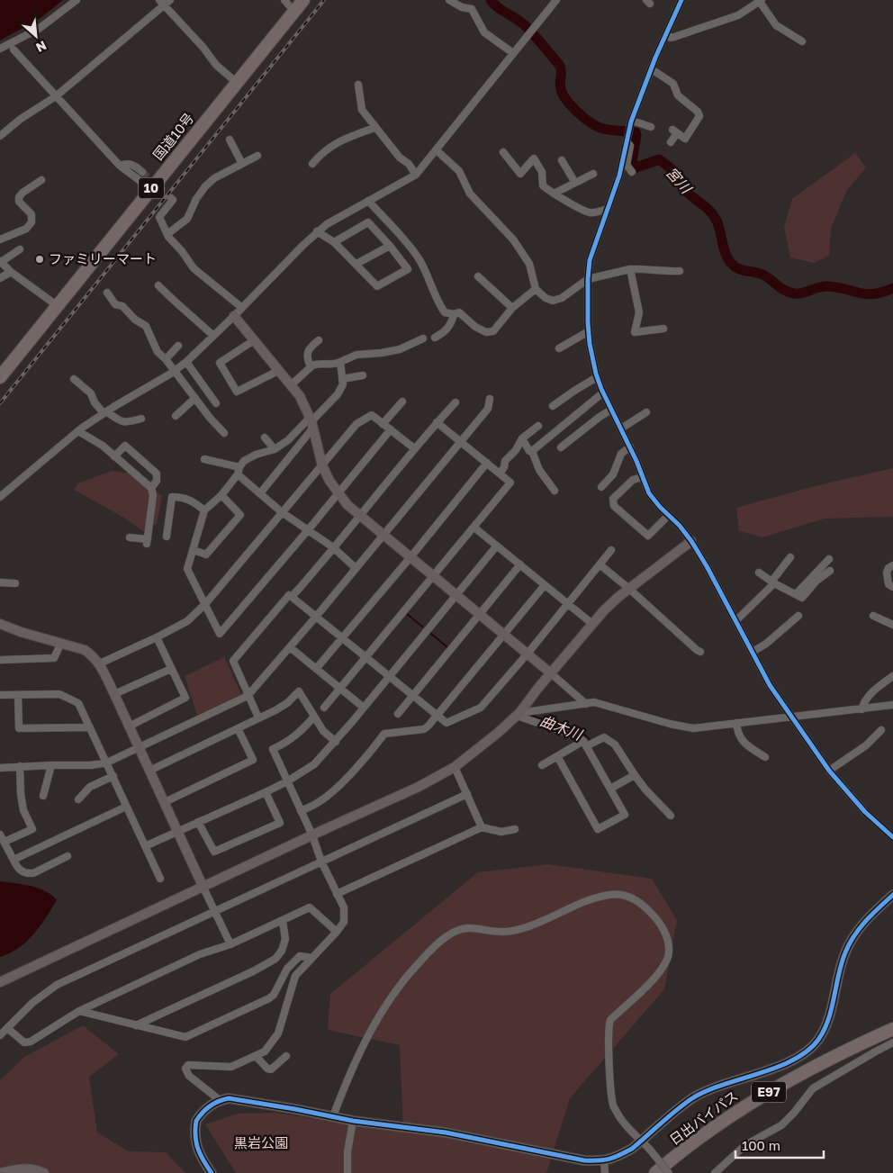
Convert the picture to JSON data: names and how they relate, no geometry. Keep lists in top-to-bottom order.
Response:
{
  "streets": {
    "highway": [
      "国道10号",
      "10",
      "E97",
      "日出バイパス"
    ]
  },
  "water": ["宮川", "曲木川"],
  "parks": ["黒岩公園"],
  "places": ["ファミリーマート"],
  "scale_bar": "100 m",
  "north": "bottom right"
}
